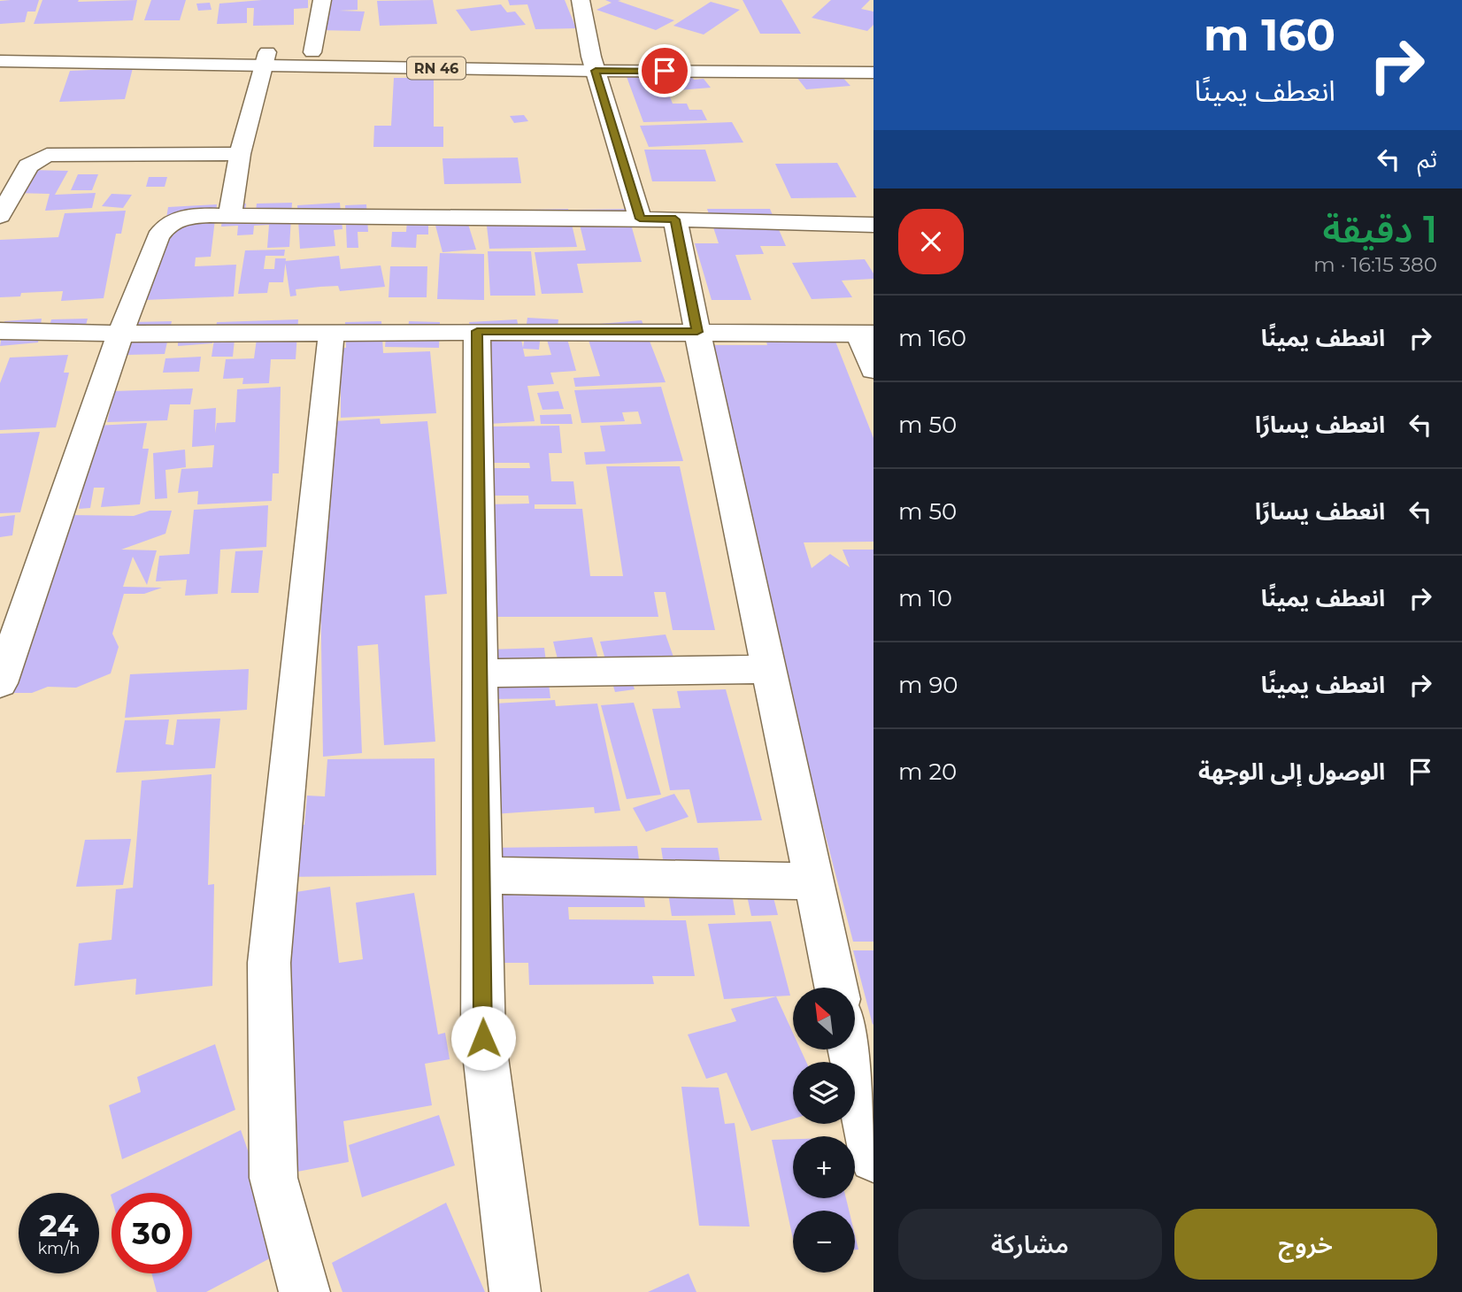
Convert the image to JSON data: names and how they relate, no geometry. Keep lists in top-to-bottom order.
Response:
{
  "streets": {
    "street": ["RN 46"]
  },
  "north": "top left",
  "page": {
    "turn": ["160 m", "انعطف يمينًا"],
    "then": "ثم",
    "heading": ["1 دقيقة", "380 m · 16:15"],
    "list": [
      {
        "name": "انعطف يمينًا",
        "value": "160 m"
      },
      {
        "name": "انعطف يسارًا",
        "value": "50 m"
      },
      {
        "name": "انعطف يسارًا",
        "value": "50 m"
      },
      {
        "name": "انعطف يمينًا",
        "value": "10 m"
      },
      {
        "name": "انعطف يمينًا",
        "value": "90 m"
      },
      {
        "name": "الوصول إلى الوجهة",
        "value": "20 m"
      }
    ],
    "map_buttons": ["+", "−"],
    "speed": "24 km/h",
    "limit": "30",
    "buttons": ["خروج", "مشاركة"]
  }
}
